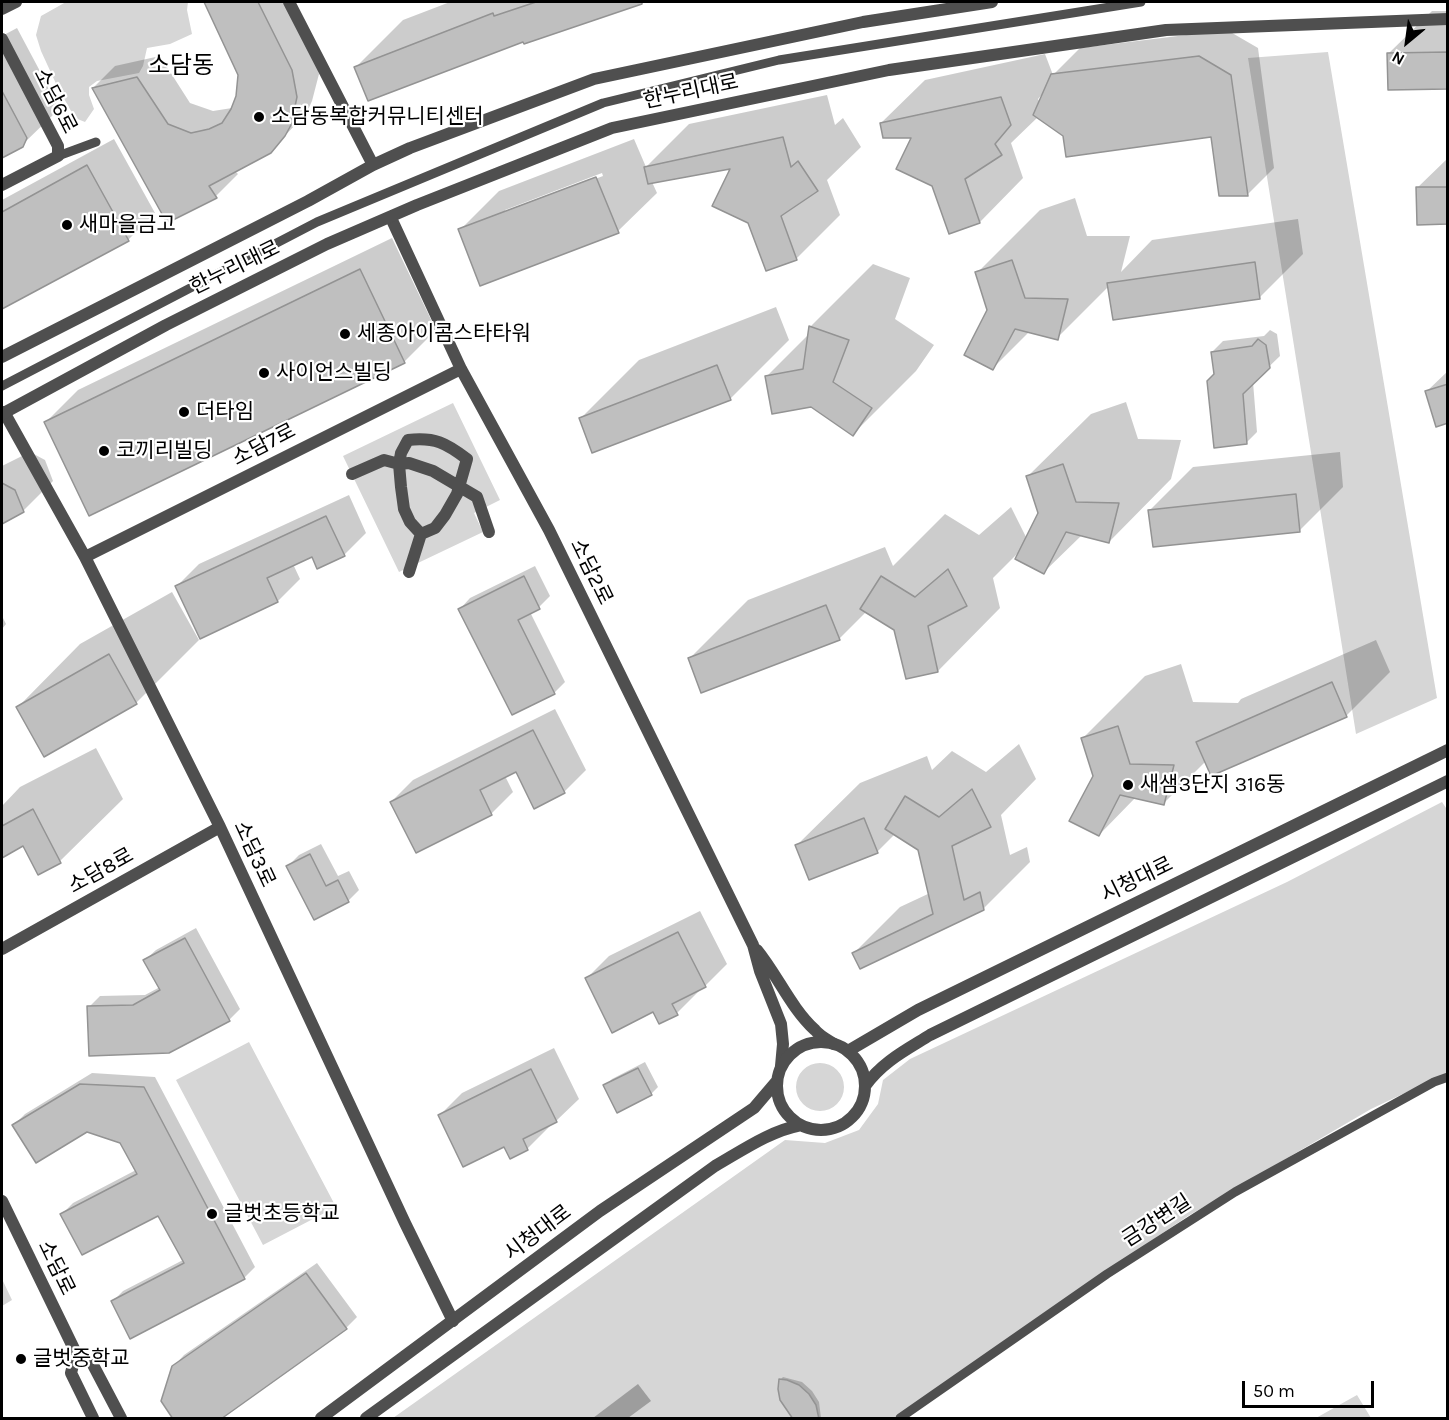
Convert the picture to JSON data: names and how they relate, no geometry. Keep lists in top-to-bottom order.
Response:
{
  "streets": {
    "street": [
      "한누리대로",
      "소담6로",
      "소담7로",
      "소담2로",
      "소담3로",
      "소담8로",
      "시청대로",
      "소담로"
    ],
    "lane": ["금강변길"]
  },
  "crossings": [
    ["한누리대로", "소담2로"],
    ["한누리대로", "소담3로"],
    ["소담7로", "소담2로"],
    ["소담7로", "소담3로"],
    ["소담3로", "소담8로"],
    ["소담3로", "시청대로"]
  ],
  "districts": ["소담동"],
  "places": [
    "소담동복합커뮤니티센터",
    "새마을금고",
    "세종아이콤스타타워",
    "사이언스빌딩",
    "더타임",
    "코끼리빌딩",
    "새샘3단지 316동",
    "글벗초등학교",
    "글벗중학교"
  ],
  "scale_bar": "50 m",
  "north": "bottom left"
}
